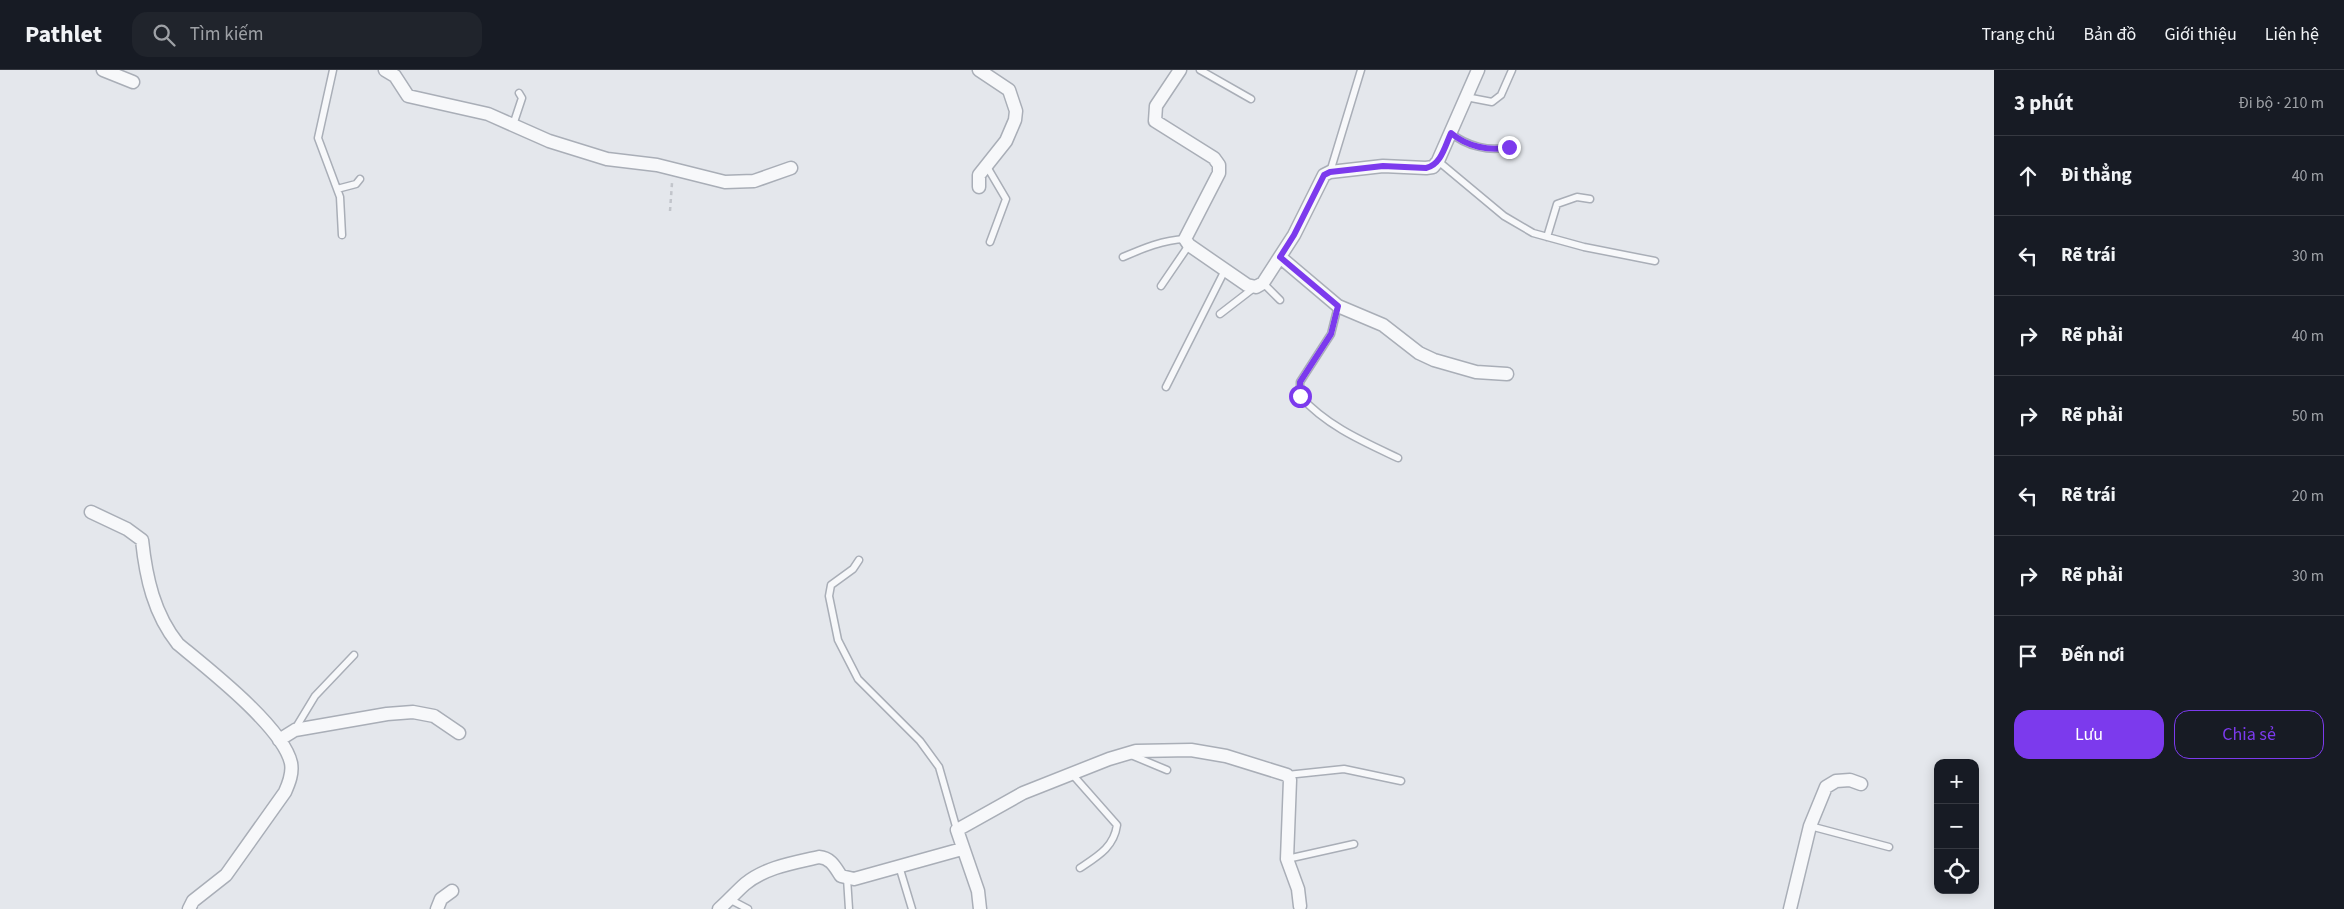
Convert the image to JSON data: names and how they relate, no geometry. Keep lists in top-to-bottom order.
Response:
{
  "page": {
    "header": "Pathlet",
    "search": "Tìm kiếm",
    "nav": [
      "Trang chủ",
      "Bản đồ",
      "Giới thiệu",
      "Liên hệ"
    ],
    "heading": ["3 phút", "Đi bộ · 210 m"],
    "list": [
      ["Đi thẳng", "40 m"],
      ["Rẽ trái", "30 m"],
      ["Rẽ phải", "40 m"],
      ["Rẽ phải", "50 m"],
      ["Rẽ trái", "20 m"],
      ["Rẽ phải", "30 m"],
      "Đến nơi"
    ],
    "buttons": ["Lưu", "Chia sẻ"],
    "map_buttons": ["+", "−"]
  }
}
